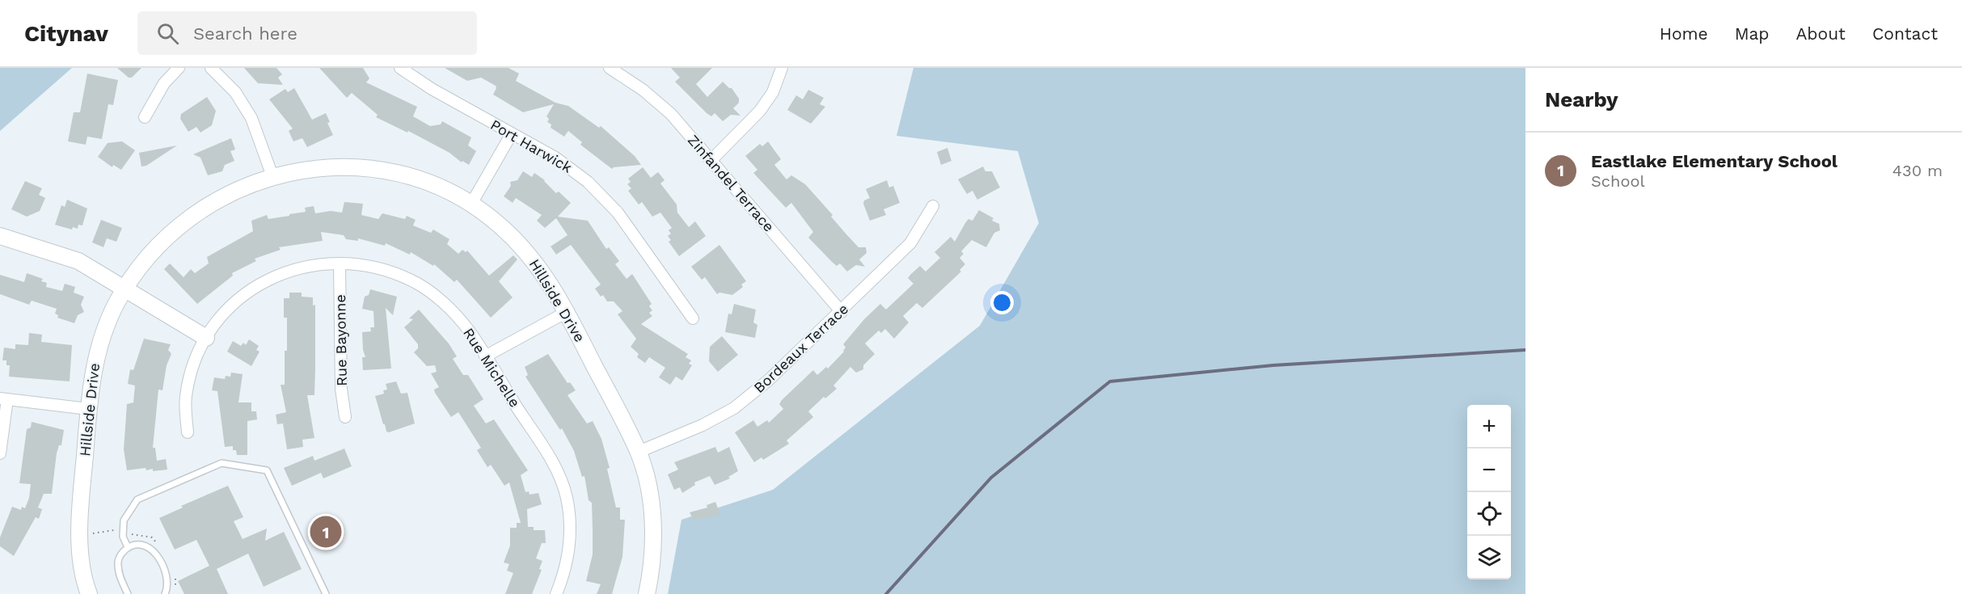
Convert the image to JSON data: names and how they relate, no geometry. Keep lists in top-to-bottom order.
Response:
{
  "streets": {
    "street": [
      "Port Harwick",
      "Zinfandel Terrace",
      "Hillside Drive",
      "Rue Bayonne",
      "Bordeaux Terrace",
      "Rue Michelle"
    ]
  },
  "crossings": [
    ["Zinfandel Terrace", "Bordeaux Terrace"],
    ["Hillside Drive", "Bordeaux Terrace"],
    ["Rue Bayonne", "Rue Michelle"]
  ],
  "page": {
    "header": "Citynav",
    "search": "Search here",
    "nav": [
      "Home",
      "Map",
      "About",
      "Contact"
    ],
    "heading": "Nearby",
    "list": [
      {
        "mark": "1",
        "name": "Eastlake Elementary School",
        "note": "School",
        "value": "430 m"
      }
    ],
    "map_buttons": ["+", "−"],
    "pins": "1"
  }
}
